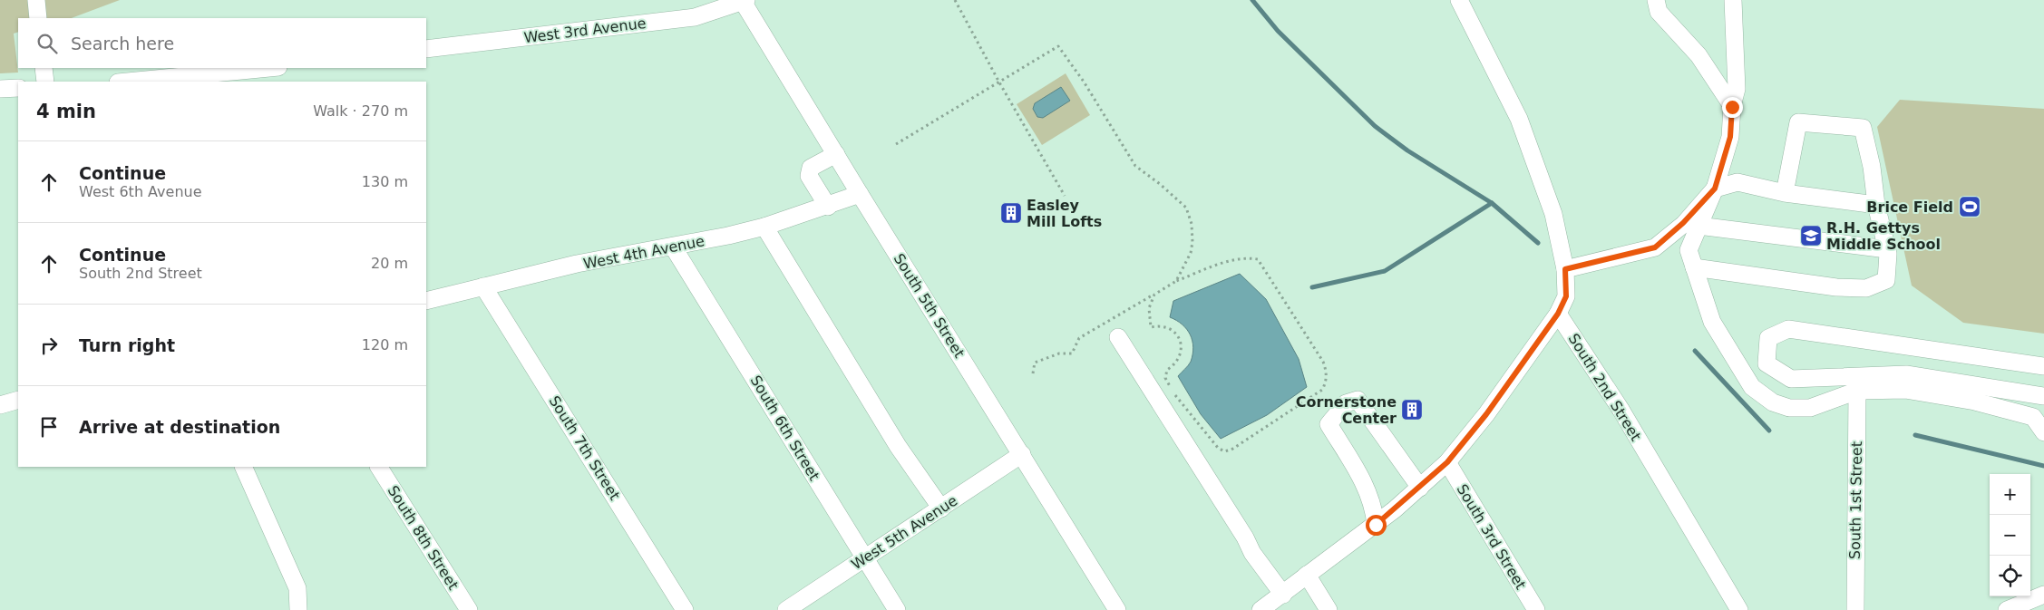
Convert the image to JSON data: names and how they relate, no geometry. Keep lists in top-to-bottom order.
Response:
{
  "streets": {
    "street": [
      "West 3rd Avenue",
      "West 4th Avenue",
      "South 5th Street",
      "South 2nd Street",
      "South 6th Street",
      "South 7th Street",
      "South 1st Street",
      "West 5th Avenue",
      "South 3rd Street",
      "South 8th Street"
    ]
  },
  "crossings": [
    ["West 3rd Avenue", "South 5th Street"],
    ["West 4th Avenue", "South 5th Street"],
    ["West 4th Avenue", "South 6th Street"],
    ["West 4th Avenue", "South 7th Street"],
    ["South 5th Street", "West 5th Avenue"],
    ["South 6th Street", "West 5th Avenue"]
  ],
  "places": {
    "sports": ["Brice Field"],
    "building": ["Easley Mill Lofts", "Cornerstone Center"],
    "school or university": ["R.H. Gettys Middle School"]
  },
  "page": {
    "search": "Search here",
    "heading": ["4 min", "Walk · 270 m"],
    "list": [
      ["Continue", "West 6th Avenue", "130 m"],
      ["Continue", "South 2nd Street", "20 m"],
      ["Turn right", "120 m"],
      "Arrive at destination"
    ],
    "map_buttons": ["+", "−"]
  }
}
